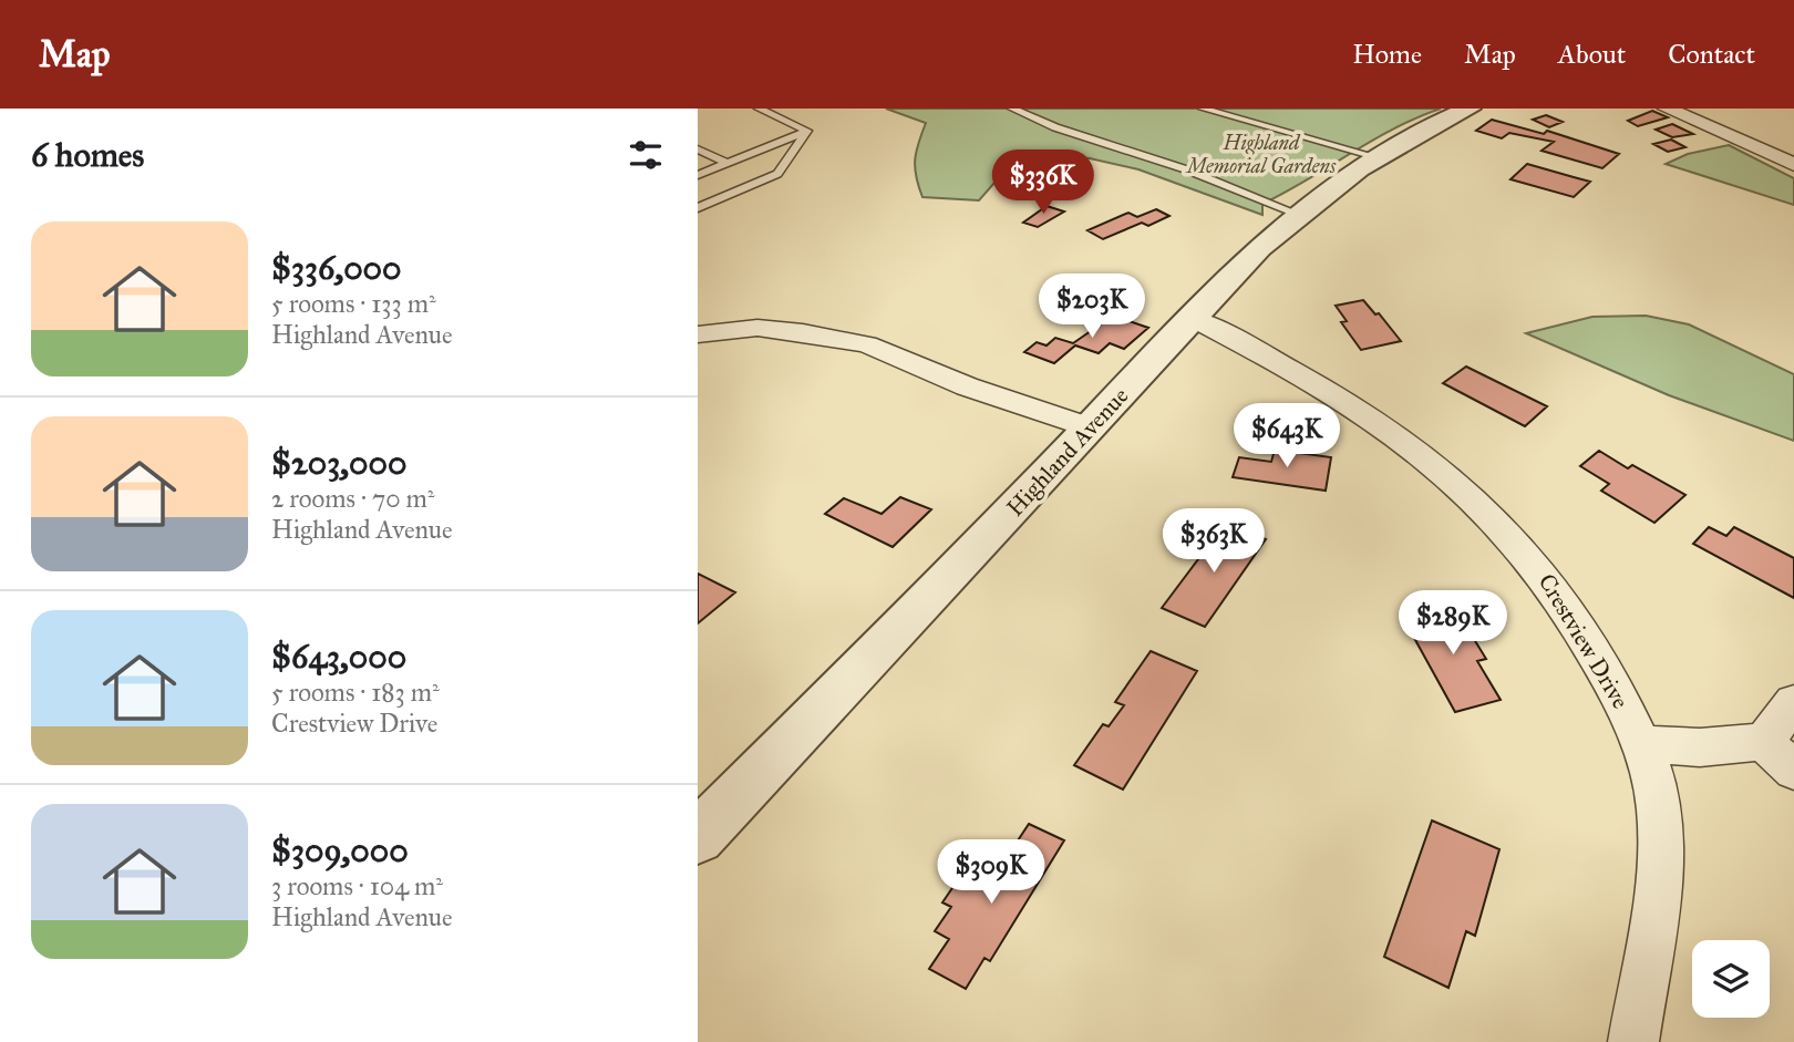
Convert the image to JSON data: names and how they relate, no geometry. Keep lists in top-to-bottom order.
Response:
{
  "streets": {
    "street": ["Highland Avenue", "Crestview Drive"]
  },
  "crossings": [
    ["Highland Avenue", "Crestview Drive"]
  ],
  "parks": ["Highland Memorial Gardens"],
  "page": {
    "header": "Map",
    "nav": [
      "Home",
      "Map",
      "About",
      "Contact"
    ],
    "heading": "6 homes",
    "price": [
      "$336K",
      "$203K",
      "$643K",
      "$363K",
      "$289K",
      "$309K"
    ],
    "list": [
      {
        "name": "$336,000",
        "note": "5 rooms · 133 m² · Highland Avenue"
      },
      {
        "name": "$203,000",
        "note": "2 rooms · 70 m² · Highland Avenue"
      },
      {
        "name": "$643,000",
        "note": "5 rooms · 183 m² · Crestview Drive"
      },
      {
        "name": "$309,000",
        "note": "3 rooms · 104 m² · Highland Avenue"
      }
    ]
  }
}
